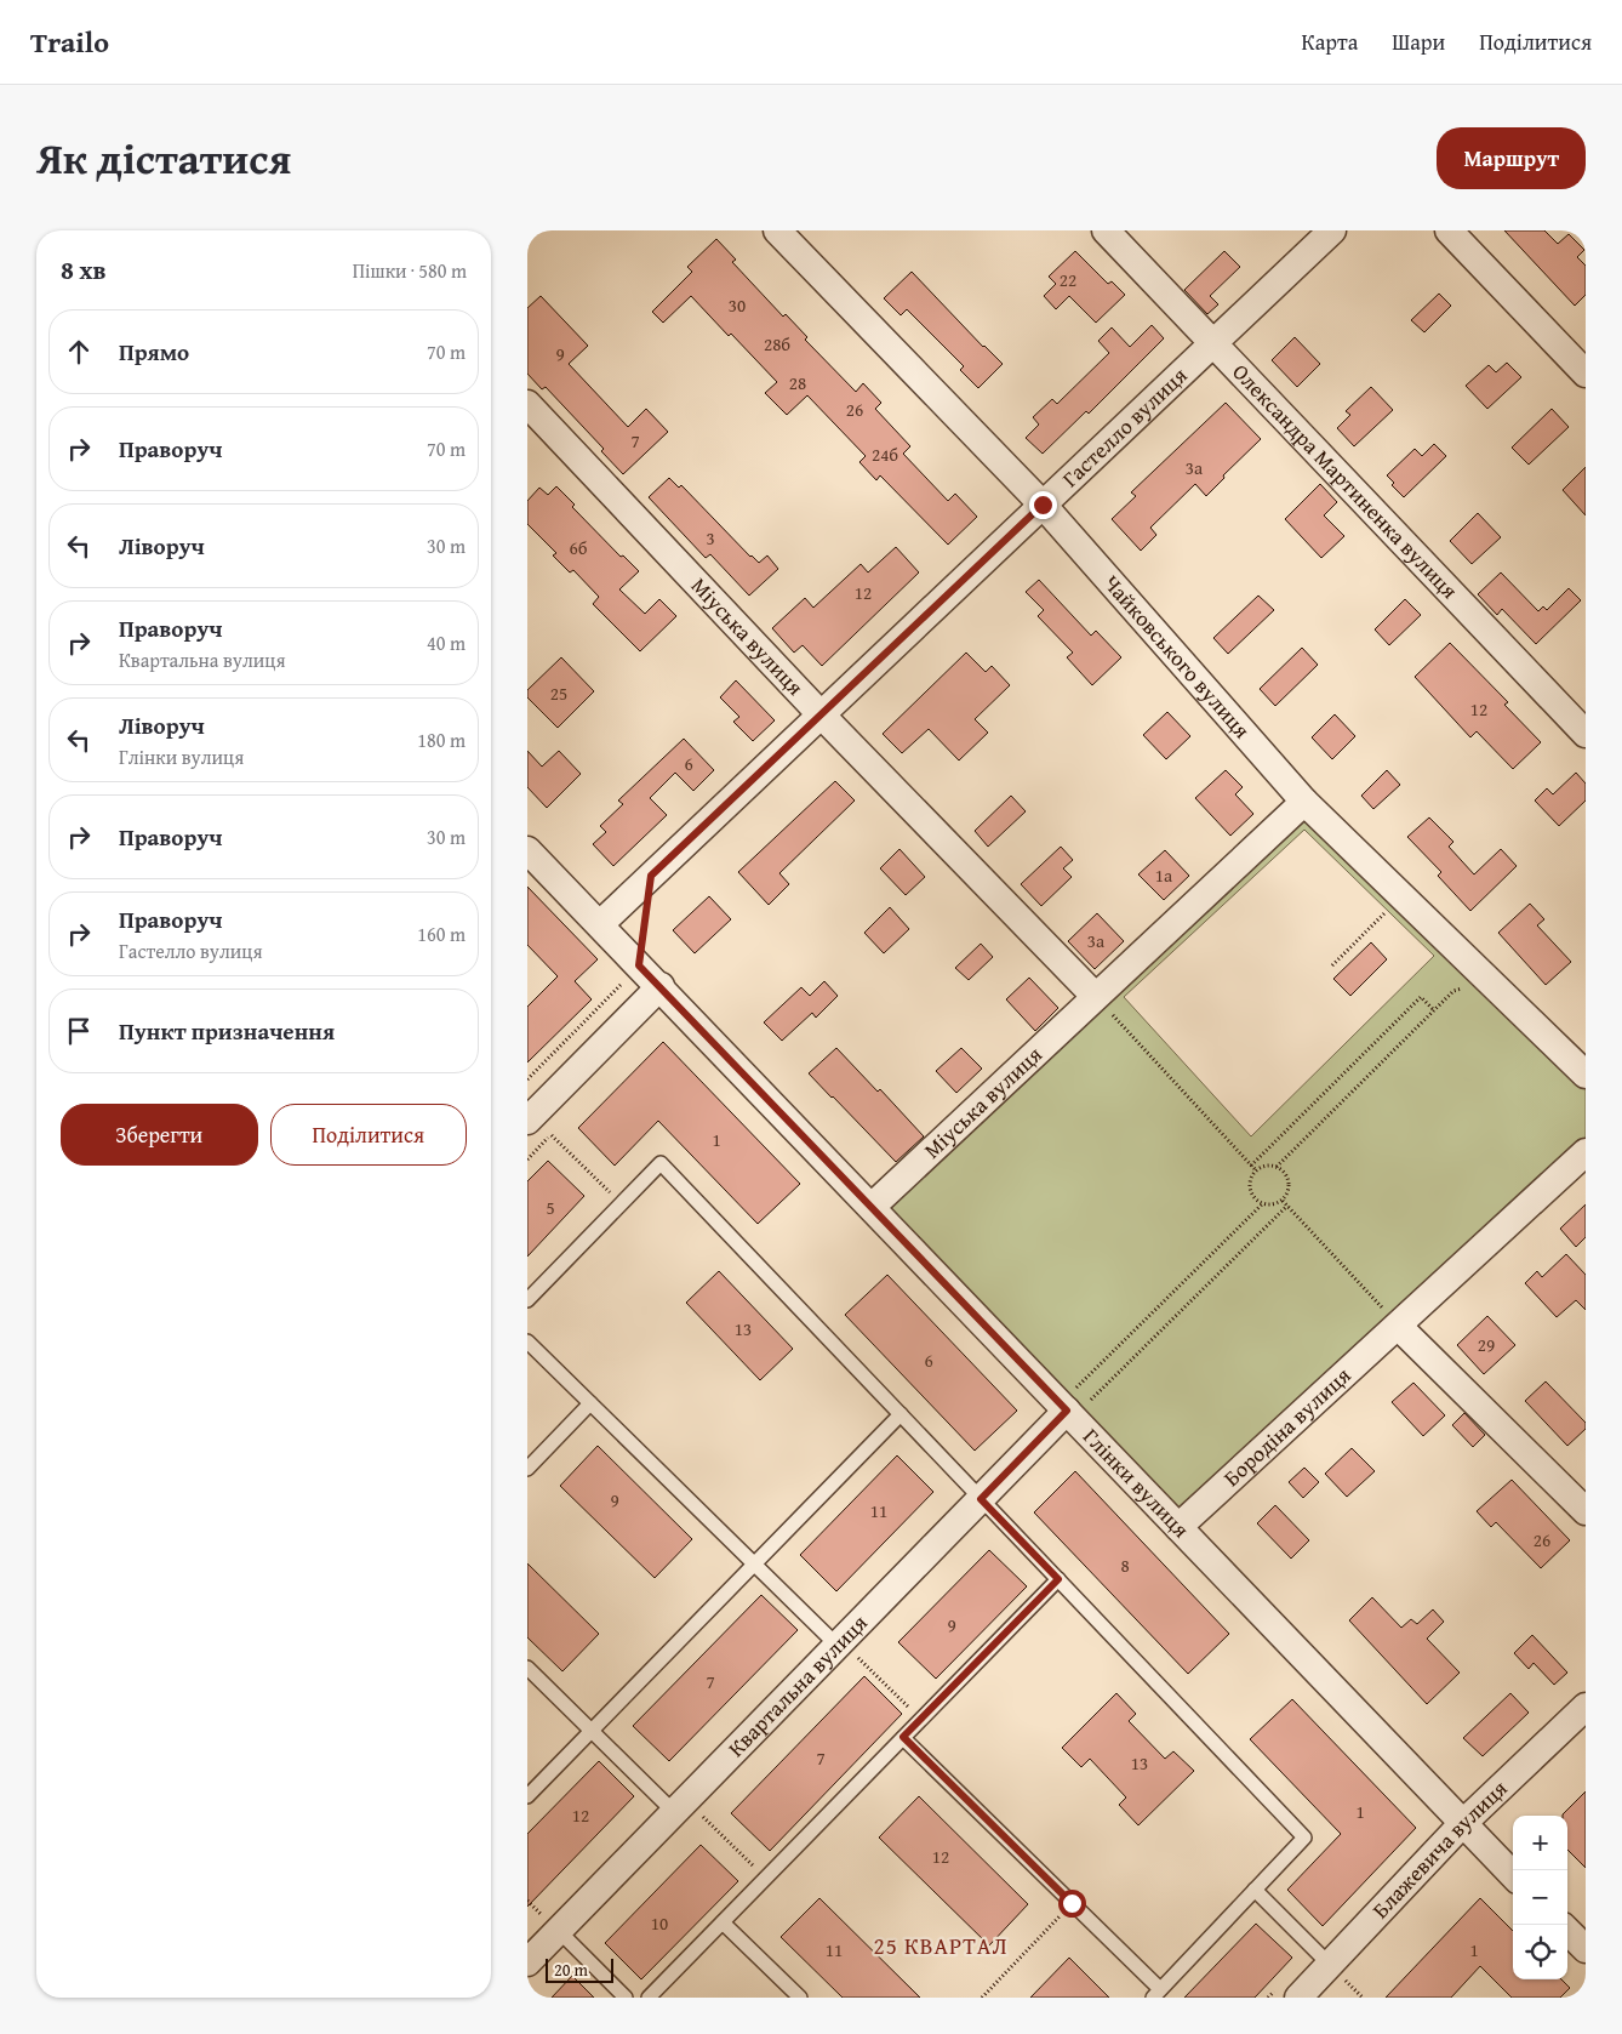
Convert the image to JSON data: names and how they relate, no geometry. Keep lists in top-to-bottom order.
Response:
{
  "streets": {
    "street": [
      "Гастелло вулиця",
      "Олександра Мартиненка вулиця",
      "Міуська вулиця",
      "Чайковського вулиця",
      "Бородіна вулиця",
      "Глінки вулиця",
      "Квартальна вулиця",
      "Блажевича вулиця"
    ]
  },
  "crossings": [
    ["Гастелло вулиця", "Олександра Мартиненка вулиця"],
    ["Гастелло вулиця", "Міуська вулиця"],
    ["Гастелло вулиця", "Чайковського вулиця"],
    ["Гастелло вулиця", "Глінки вулиця"],
    ["Міуська вулиця", "Чайковського вулиця"],
    ["Міуська вулиця", "Глінки вулиця"],
    ["Бородіна вулиця", "Глінки вулиця"],
    ["Глінки вулиця", "Квартальна вулиця"],
    ["Глінки вулиця", "Блажевича вулиця"]
  ],
  "districts": ["25 КВАРТАЛ"],
  "house_numbers": [
    "22",
    "30",
    "28б",
    "9",
    "28",
    "26",
    "7",
    "24б",
    "3а",
    "3",
    "6б",
    "12",
    "25",
    "12",
    "6",
    "1а",
    "3а",
    "1",
    "5",
    "13",
    "29",
    "6",
    "9",
    "11",
    "26",
    "8",
    "9",
    "7",
    "7",
    "13",
    "1",
    "12",
    "12",
    "10",
    "11",
    "1"
  ],
  "scale_bar": "20 m",
  "page": {
    "header": "Trailo",
    "nav": ["Карта", "Шари", "Поділитися"],
    "title": "Як дістатися",
    "buttons": [
      "Маршрут",
      ["Зберегти", "Поділитися"]
    ],
    "heading": ["8 хв", "Пішки · 580 m"],
    "list": [
      ["Прямо", "70 m"],
      ["Праворуч", "70 m"],
      ["Ліворуч", "30 m"],
      ["Праворуч", "Квартальна вулиця", "40 m"],
      ["Ліворуч", "Глінки вулиця", "180 m"],
      ["Праворуч", "30 m"],
      ["Праворуч", "Гастелло вулиця", "160 m"],
      "Пункт призначення"
    ],
    "map_buttons": ["+", "−"],
    "scale": "20 m"
  }
}
